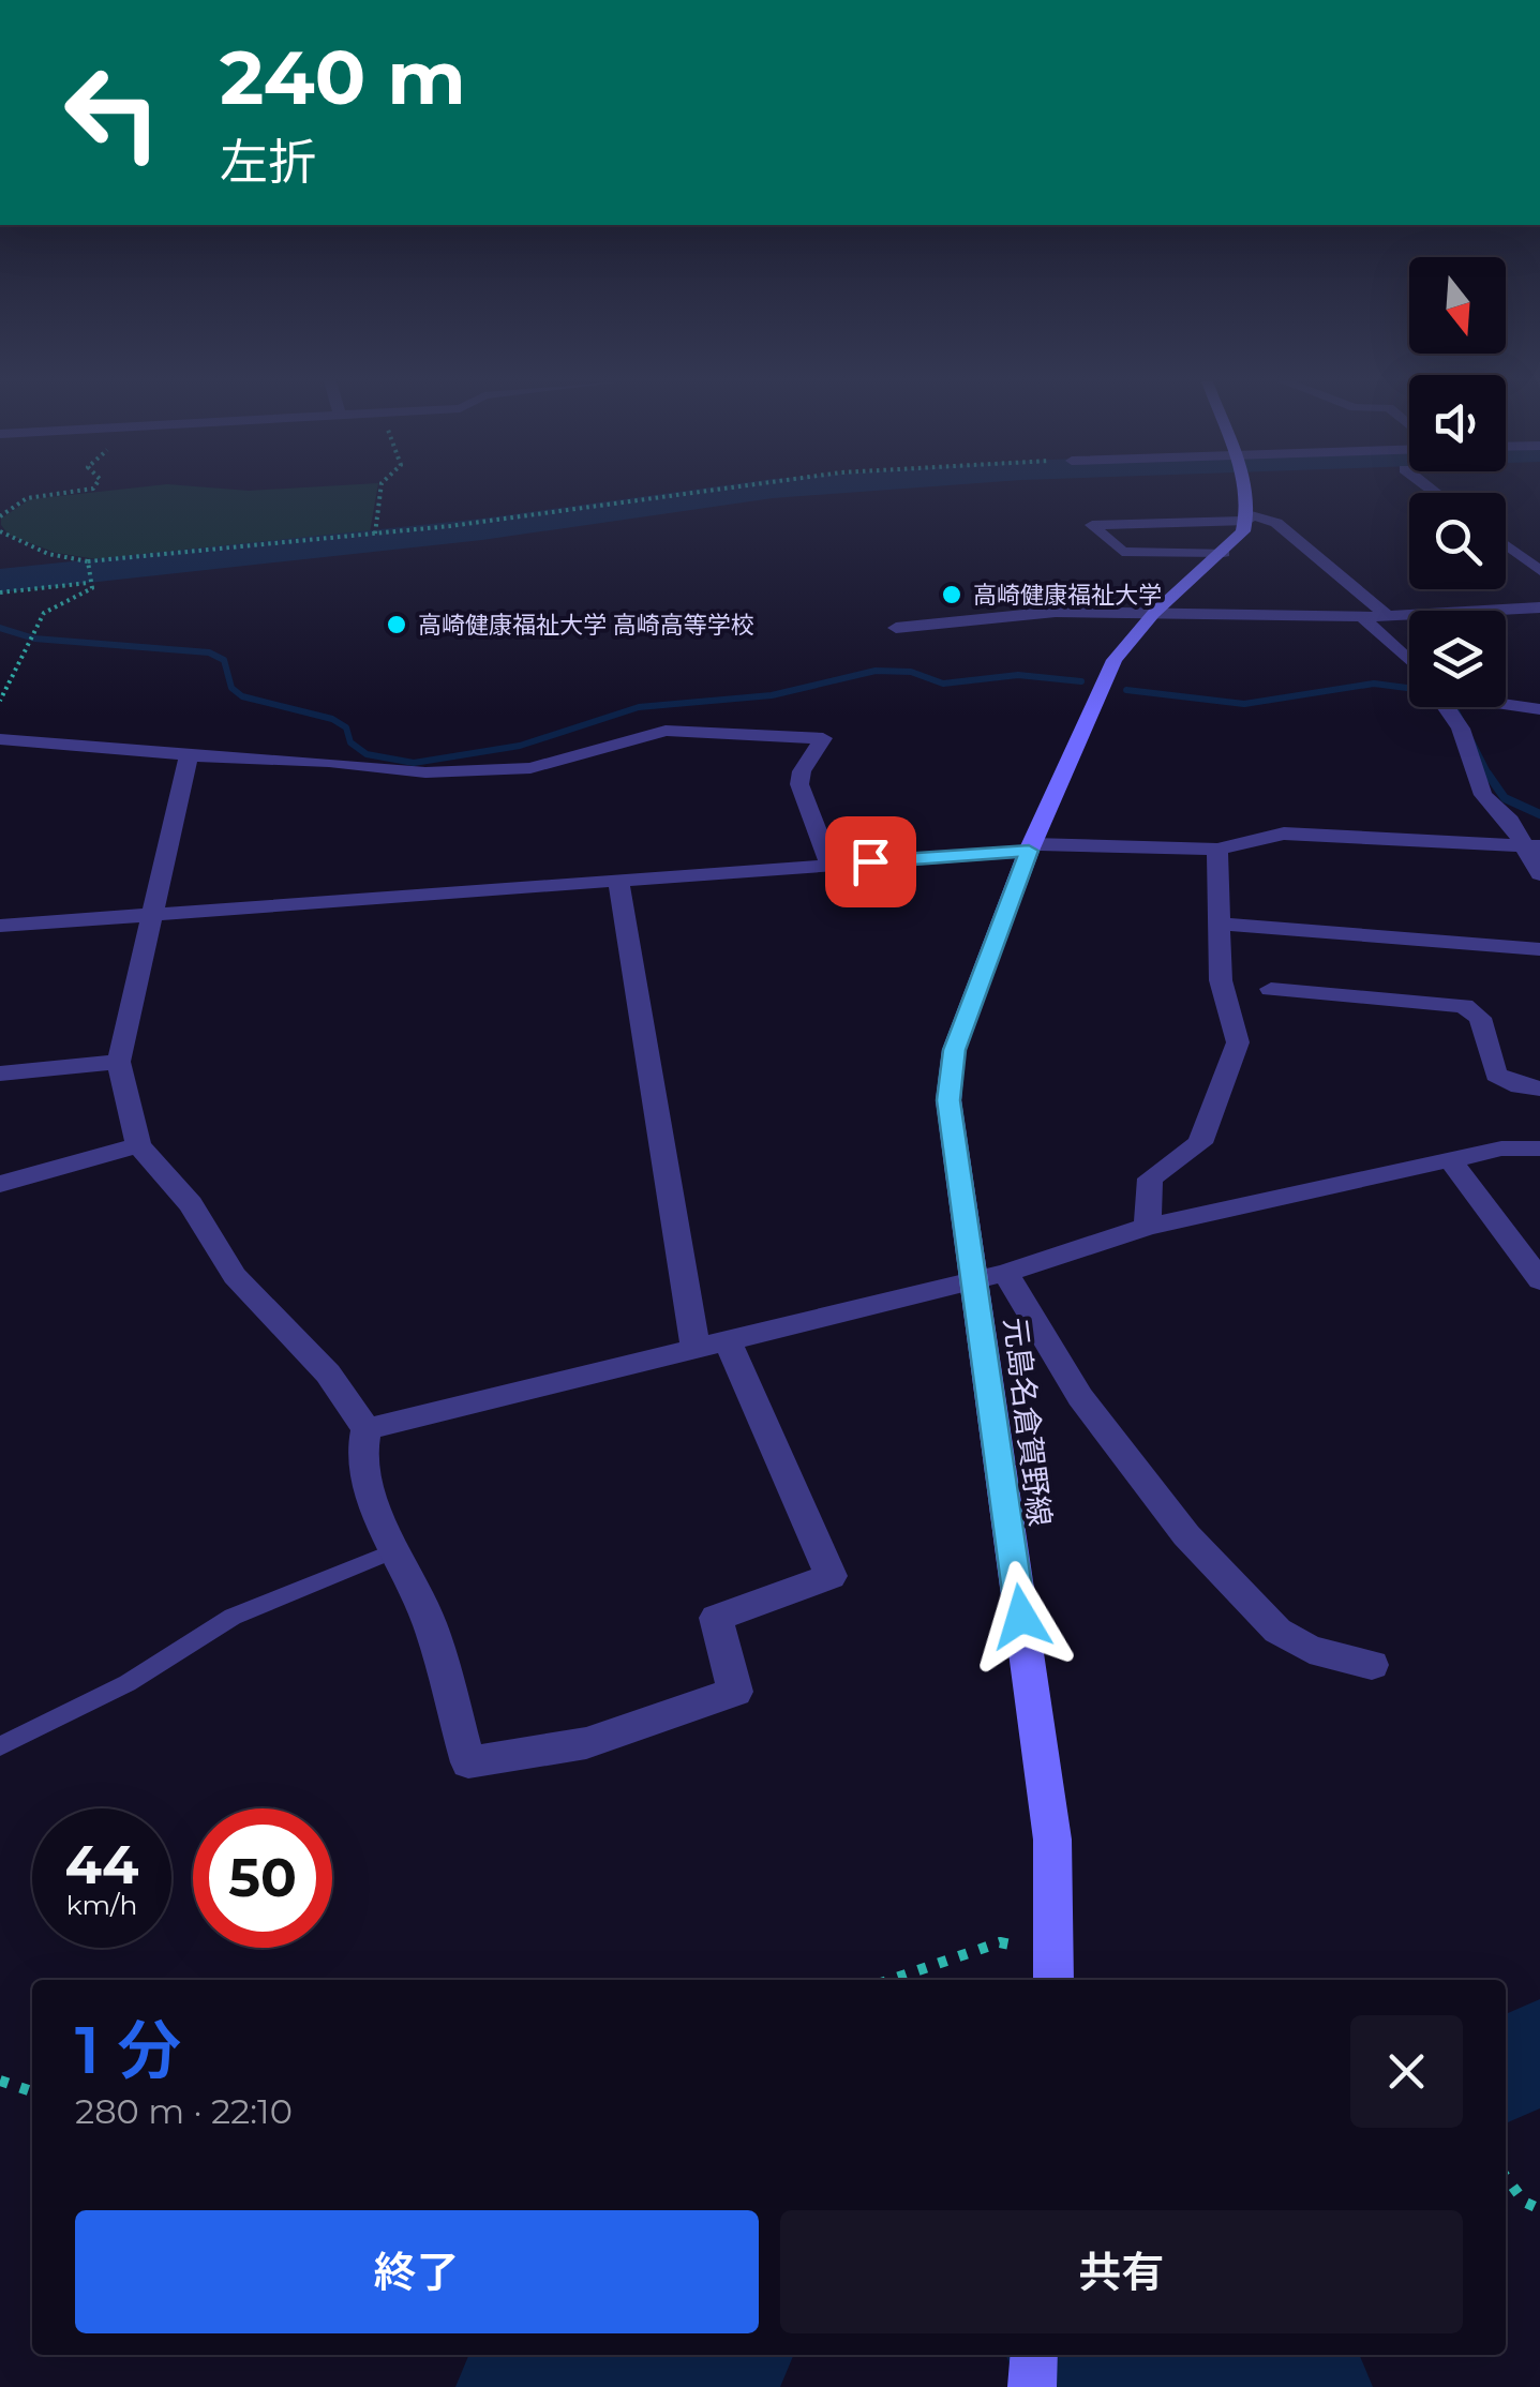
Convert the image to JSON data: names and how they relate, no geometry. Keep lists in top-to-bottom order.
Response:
{
  "streets": {
    "main road": ["元島名倉賀野線"]
  },
  "places": ["高崎健康福祉大学", "高崎健康福祉大学 高崎高等学校"],
  "north": "bottom",
  "page": {
    "turn": ["240 m", "左折"],
    "speed": "44 km/h",
    "limit": "50",
    "heading": ["1 分", "280 m · 22:10"],
    "buttons": ["終了", "共有"]
  }
}
